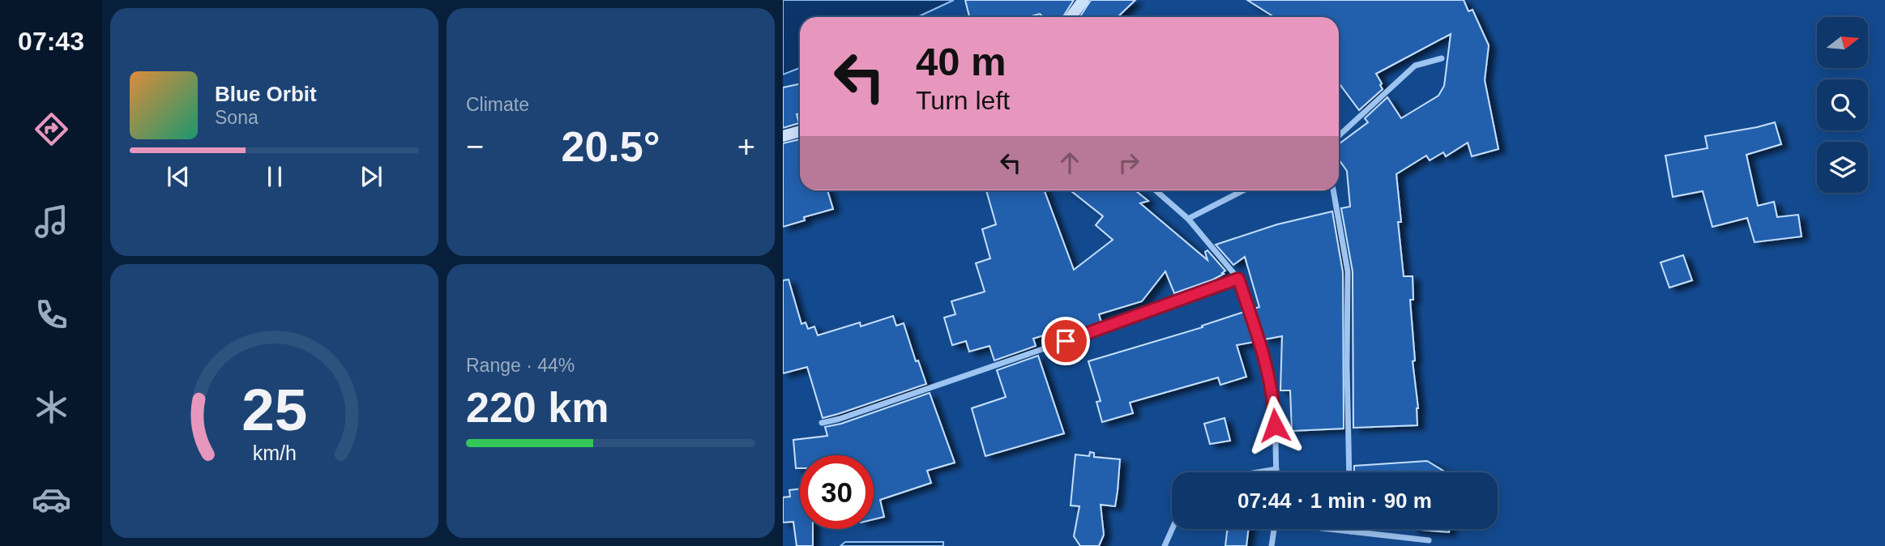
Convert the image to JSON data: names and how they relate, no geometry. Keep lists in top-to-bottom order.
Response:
{
  "north": "right",
  "page": {
    "tabs": "07:43",
    "tile": [
      "Climate",
      ["Range · 44%", "220 km"]
    ],
    "turn": ["40 m", "Turn left"],
    "song": ["Blue Orbit", "Sona"],
    "heat": ["−", "20.5°", "+"],
    "limit": "30",
    "trip": "07:44 · 1 min · 90 m",
    "gauge": ["25", "km/h"]
  }
}
